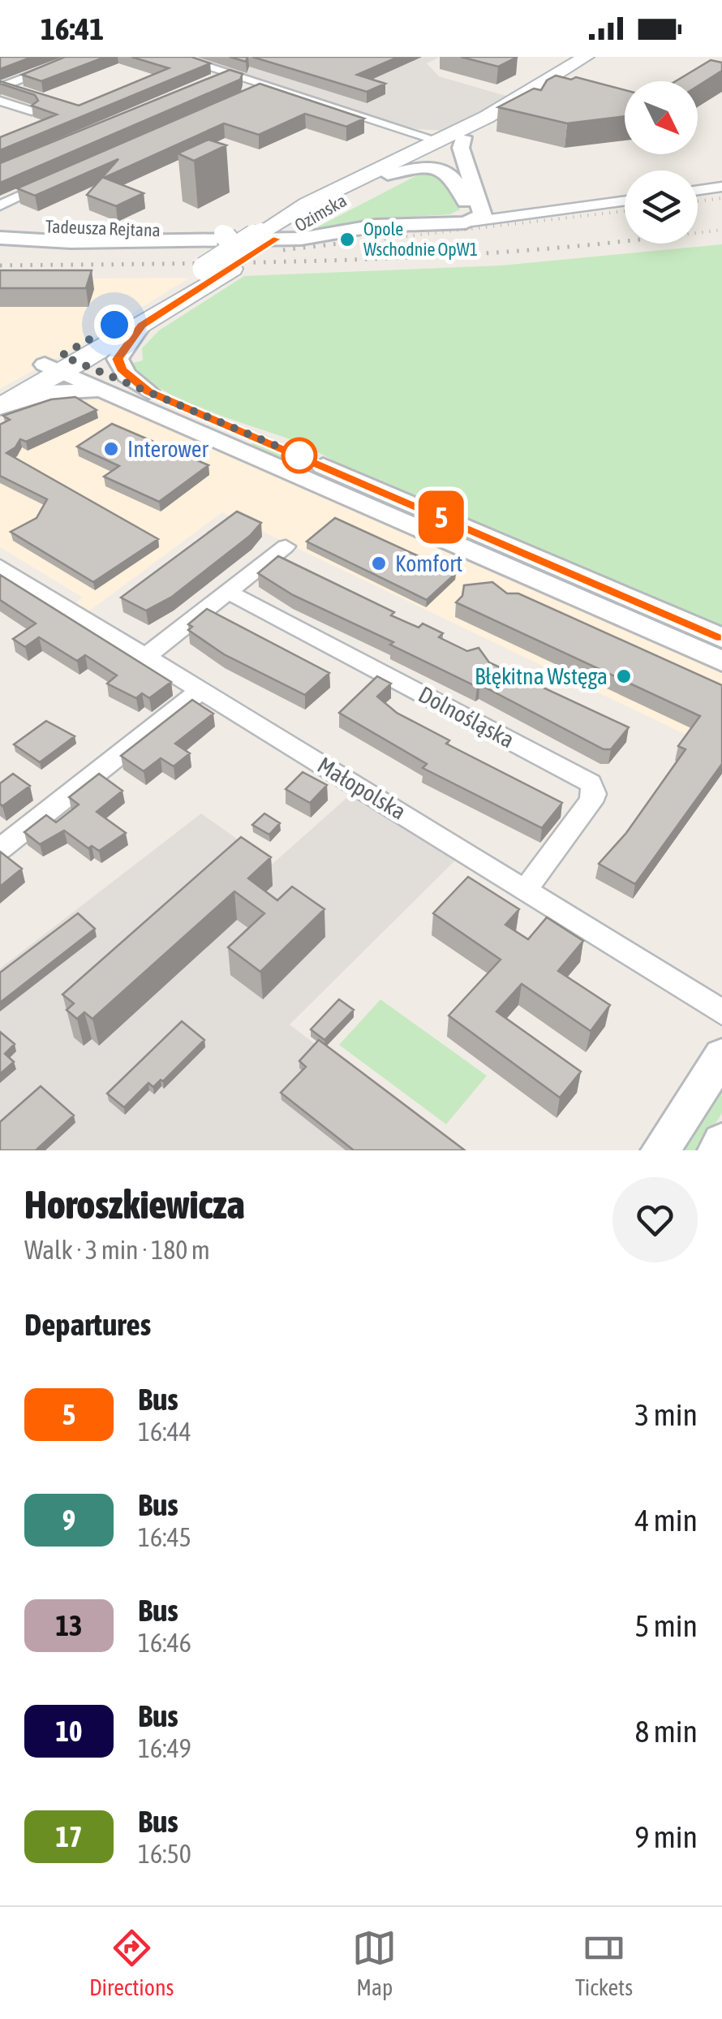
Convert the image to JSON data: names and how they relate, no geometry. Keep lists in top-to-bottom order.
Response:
{
  "streets": {
    "main road": ["Ozimska"],
    "street": ["Tadeusza Rejtana", "Dolnośląska", "Małopolska"]
  },
  "crossings": [
    ["Ozimska", "Tadeusza Rejtana"],
    ["Dolnośląska", "Małopolska"]
  ],
  "places": [
    "Opole Wschodnie OpW1",
    "Interower",
    "Komfort",
    "Błękitna Wstęga"
  ],
  "lines": ["bus line 5"],
  "north": "bottom right",
  "page": {
    "status": "16:41",
    "on_map": "5",
    "heading": [
      ["Horoszkiewicza", "Walk · 3 min · 180 m"],
      "Departures"
    ],
    "list": [
      {
        "mark": "5",
        "name": "Bus",
        "note": "16:44",
        "value": "3 min"
      },
      {
        "mark": "9",
        "name": "Bus",
        "note": "16:45",
        "value": "4 min"
      },
      {
        "mark": "13",
        "name": "Bus",
        "note": "16:46",
        "value": "5 min"
      },
      {
        "mark": "10",
        "name": "Bus",
        "note": "16:49",
        "value": "8 min"
      },
      {
        "mark": "17",
        "name": "Bus",
        "note": "16:50",
        "value": "9 min"
      }
    ],
    "tabs": ["Directions", "Map", "Tickets"]
  }
}
